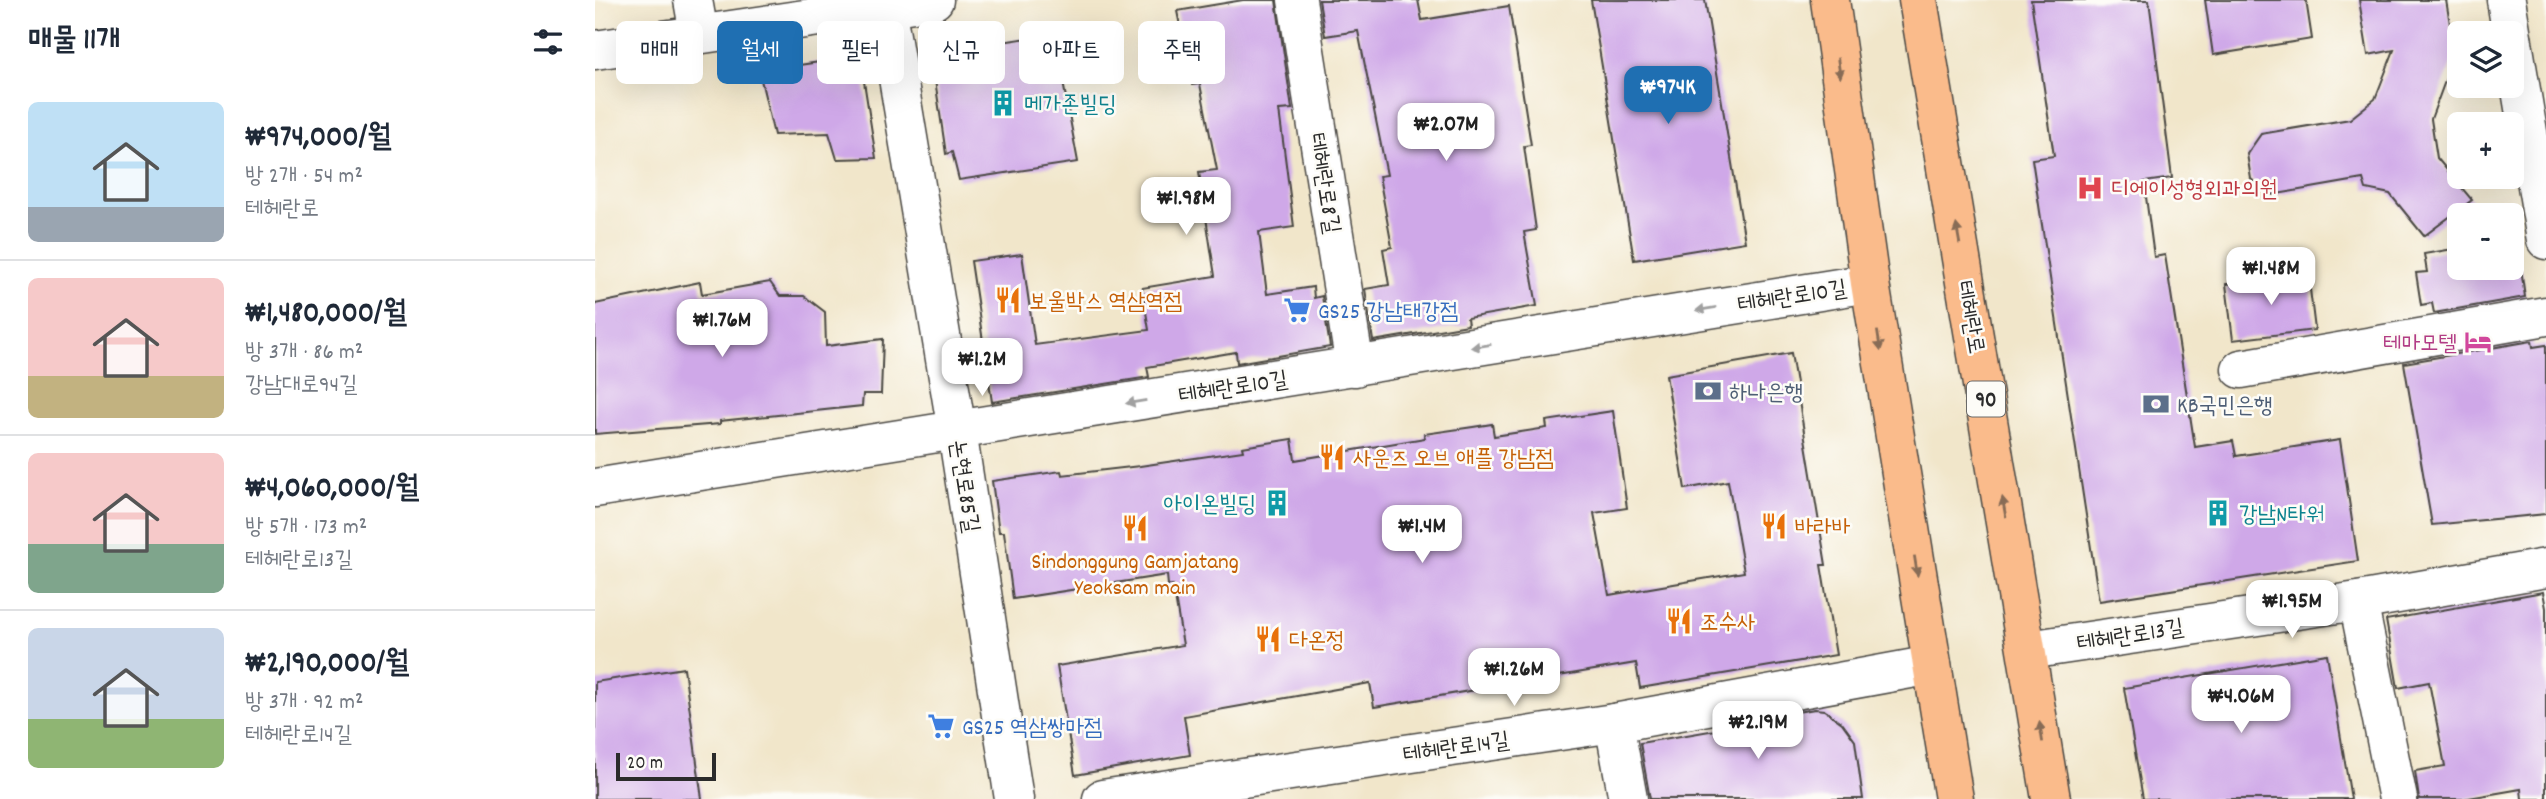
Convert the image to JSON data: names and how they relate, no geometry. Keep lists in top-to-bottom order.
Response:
{
  "streets": {
    "main road": ["테헤란로", "90"],
    "street": [
      "테헤란로8길",
      "테헤란로10길",
      "논현로85길",
      "테헤란로13길",
      "테헤란로14길"
    ]
  },
  "crossings": [
    ["테헤란로8길", "테헤란로10길"],
    ["테헤란로10길", "논현로85길"],
    ["테헤란로", "테헤란로13길"]
  ],
  "one_way": ["테헤란로10길"],
  "places": {
    "building": ["메가존빌딩", "아이온빌딩", "강남N타워"],
    "hospital": ["디에이성형외과의원"],
    "restaurant": [
      "보울박스 역삼역점",
      "사운즈 오브 애플 강남점",
      "바라바",
      "Sindonggung Gamjatang Yeoksam main",
      "조수사",
      "다온정"
    ],
    "supermarket": ["GS25 강남태강점", "GS25 역삼쌍마점"],
    "hotel": ["테마모텔"],
    "bank": ["하나은행", "KB국민은행"]
  },
  "scale_bar": "20 m",
  "page": {
    "heading": "매물 11개",
    "map_buttons": ["+", "−"],
    "chip": [
      "매매",
      "월세",
      "필터",
      "신규",
      "아파트",
      "주택"
    ],
    "price": [
      "₩974K",
      "₩2.07M",
      "₩1.98M",
      "₩1.48M",
      "₩1.76M",
      "₩1.2M",
      "₩1.4M",
      "₩1.95M",
      "₩1.26M",
      "₩4.06M",
      "₩2.19M"
    ],
    "list": [
      {
        "name": "₩974,000/월",
        "note": "방 2개 · 54 m² · 테헤란로"
      },
      {
        "name": "₩1,480,000/월",
        "note": "방 3개 · 86 m² · 강남대로94길"
      },
      {
        "name": "₩4,060,000/월",
        "note": "방 5개 · 173 m² · 테헤란로13길"
      },
      {
        "name": "₩2,190,000/월",
        "note": "방 3개 · 92 m² · 테헤란로14길"
      }
    ],
    "scale": "20 m"
  }
}
